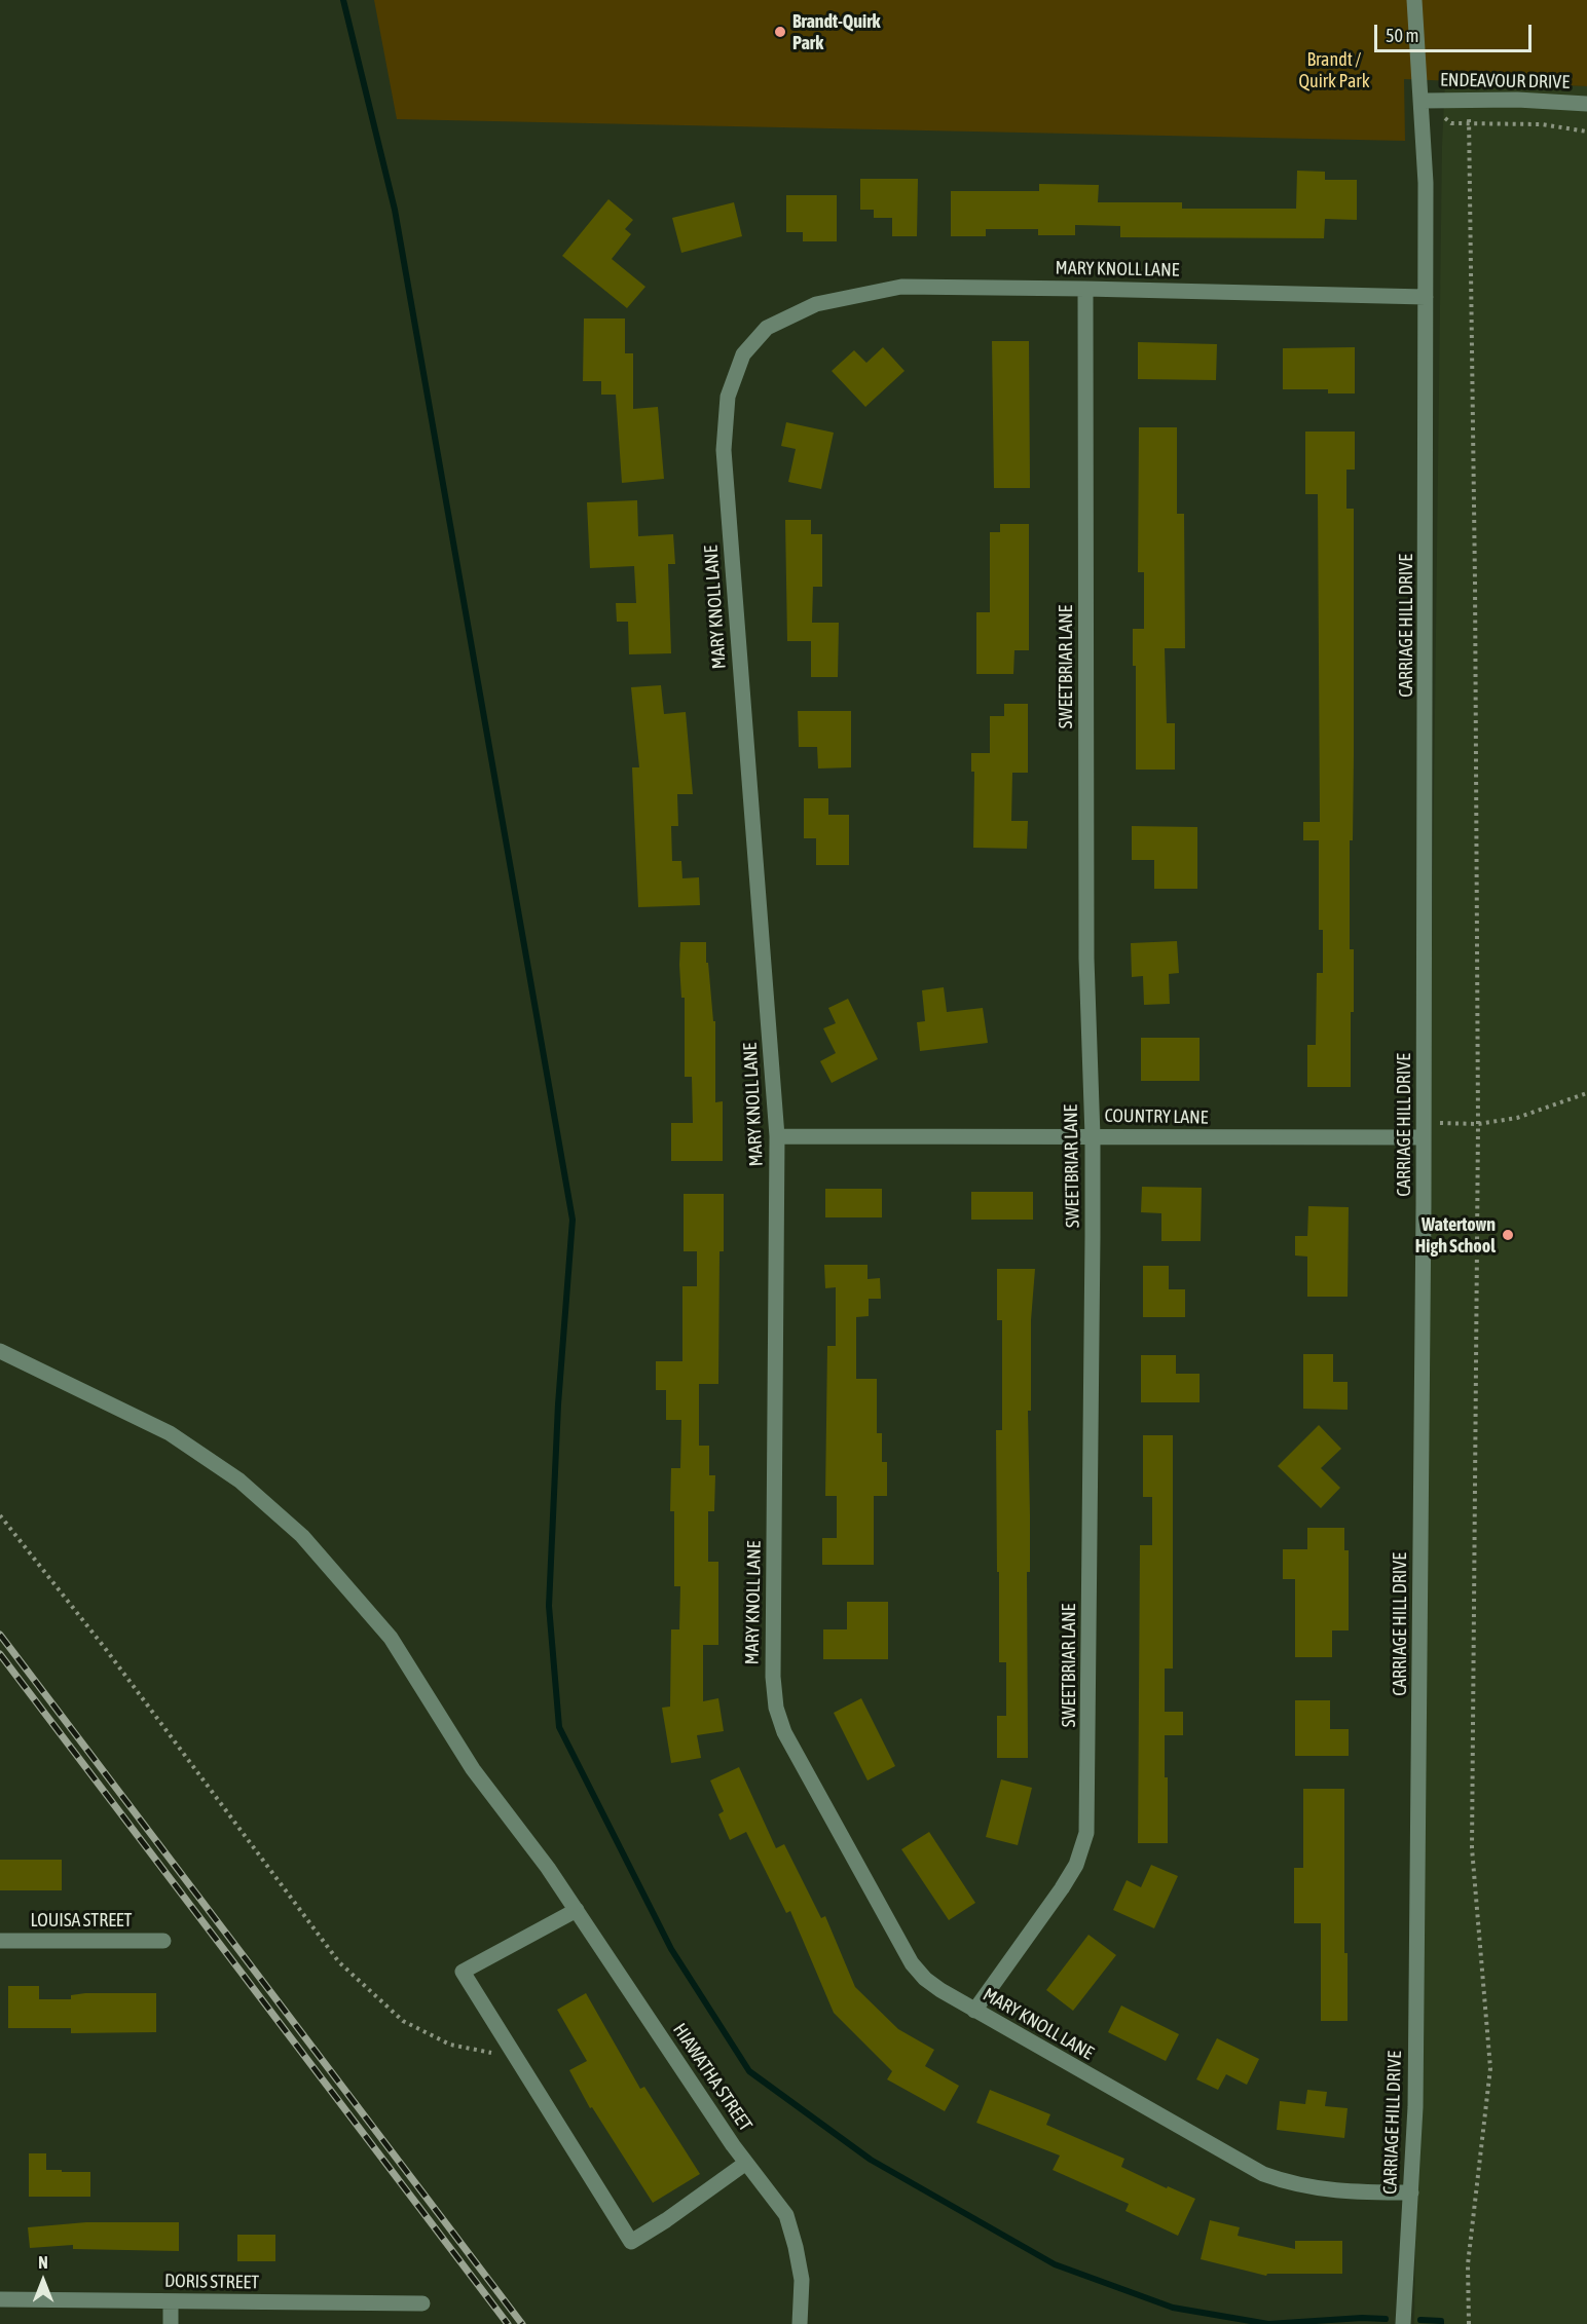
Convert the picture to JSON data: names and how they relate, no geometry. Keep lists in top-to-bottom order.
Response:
{
  "streets": {
    "street": [
      "ENDEAVOUR DRIVE",
      "MARY KNOLL LANE",
      "CARRIAGE HILL DRIVE",
      "SWEETBRIAR LANE",
      "COUNTRY LANE",
      "LOUISA STREET",
      "HIAWATHA STREET",
      "DORIS STREET"
    ]
  },
  "crossings": [
    ["ENDEAVOUR DRIVE", "CARRIAGE HILL DRIVE"],
    ["MARY KNOLL LANE", "CARRIAGE HILL DRIVE"],
    ["MARY KNOLL LANE", "SWEETBRIAR LANE"],
    ["MARY KNOLL LANE", "COUNTRY LANE"],
    ["CARRIAGE HILL DRIVE", "COUNTRY LANE"],
    ["SWEETBRIAR LANE", "COUNTRY LANE"]
  ],
  "parks": ["Brandt / Quirk Park"],
  "places": ["Brandt-Quirk Park", "Watertown High School"],
  "scale_bar": "50 m",
  "north": "top"
}
